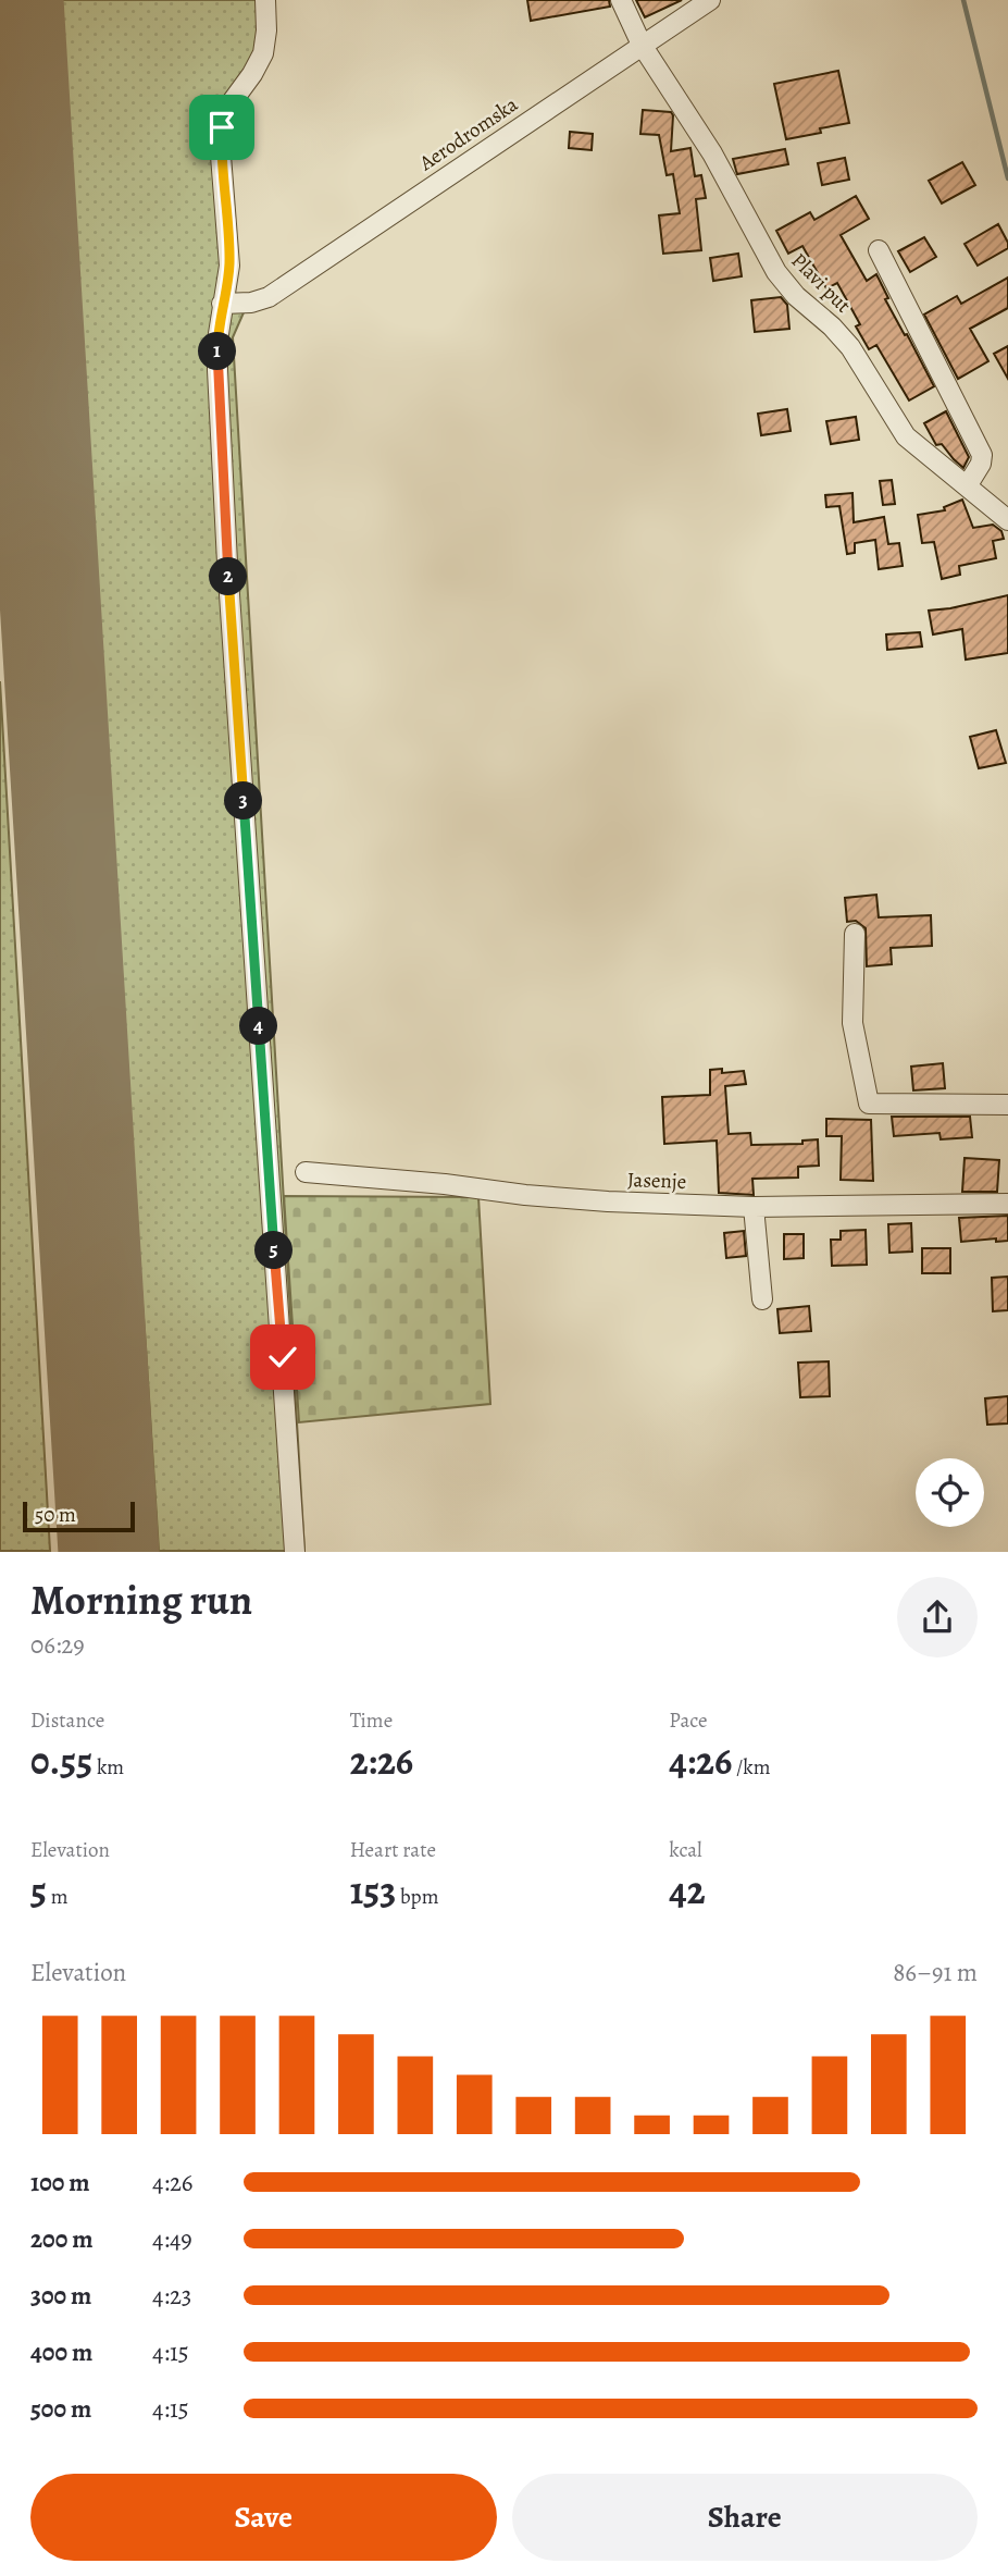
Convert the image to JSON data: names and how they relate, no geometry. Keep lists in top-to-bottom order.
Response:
{
  "streets": {
    "street": ["Aerodromska", "Plavi put", "Jasenje"]
  },
  "crossings": [
    ["Aerodromska", "Plavi put"]
  ],
  "scale_bar": "50 m",
  "page": {
    "pins": [
      "1",
      "2",
      "3",
      "4",
      "5"
    ],
    "scale": "50 m",
    "heading": ["Morning run", "06:29"],
    "stats": [
      ["Distance", "0.55 km"],
      ["Time", "2:26"],
      ["Pace", "4:26 /km"],
      ["Elevation", "5 m"],
      ["Heart rate", "153 bpm"],
      ["kcal", "42"]
    ],
    "chart": ["Elevation", "86–91 m"],
    "list": [
      {
        "name": "100 m",
        "note": "4:26"
      },
      {
        "name": "200 m",
        "note": "4:49"
      },
      {
        "name": "300 m",
        "note": "4:23"
      },
      {
        "name": "400 m",
        "note": "4:15"
      },
      {
        "name": "500 m",
        "note": "4:15"
      }
    ],
    "buttons": ["Save", "Share"]
  }
}
